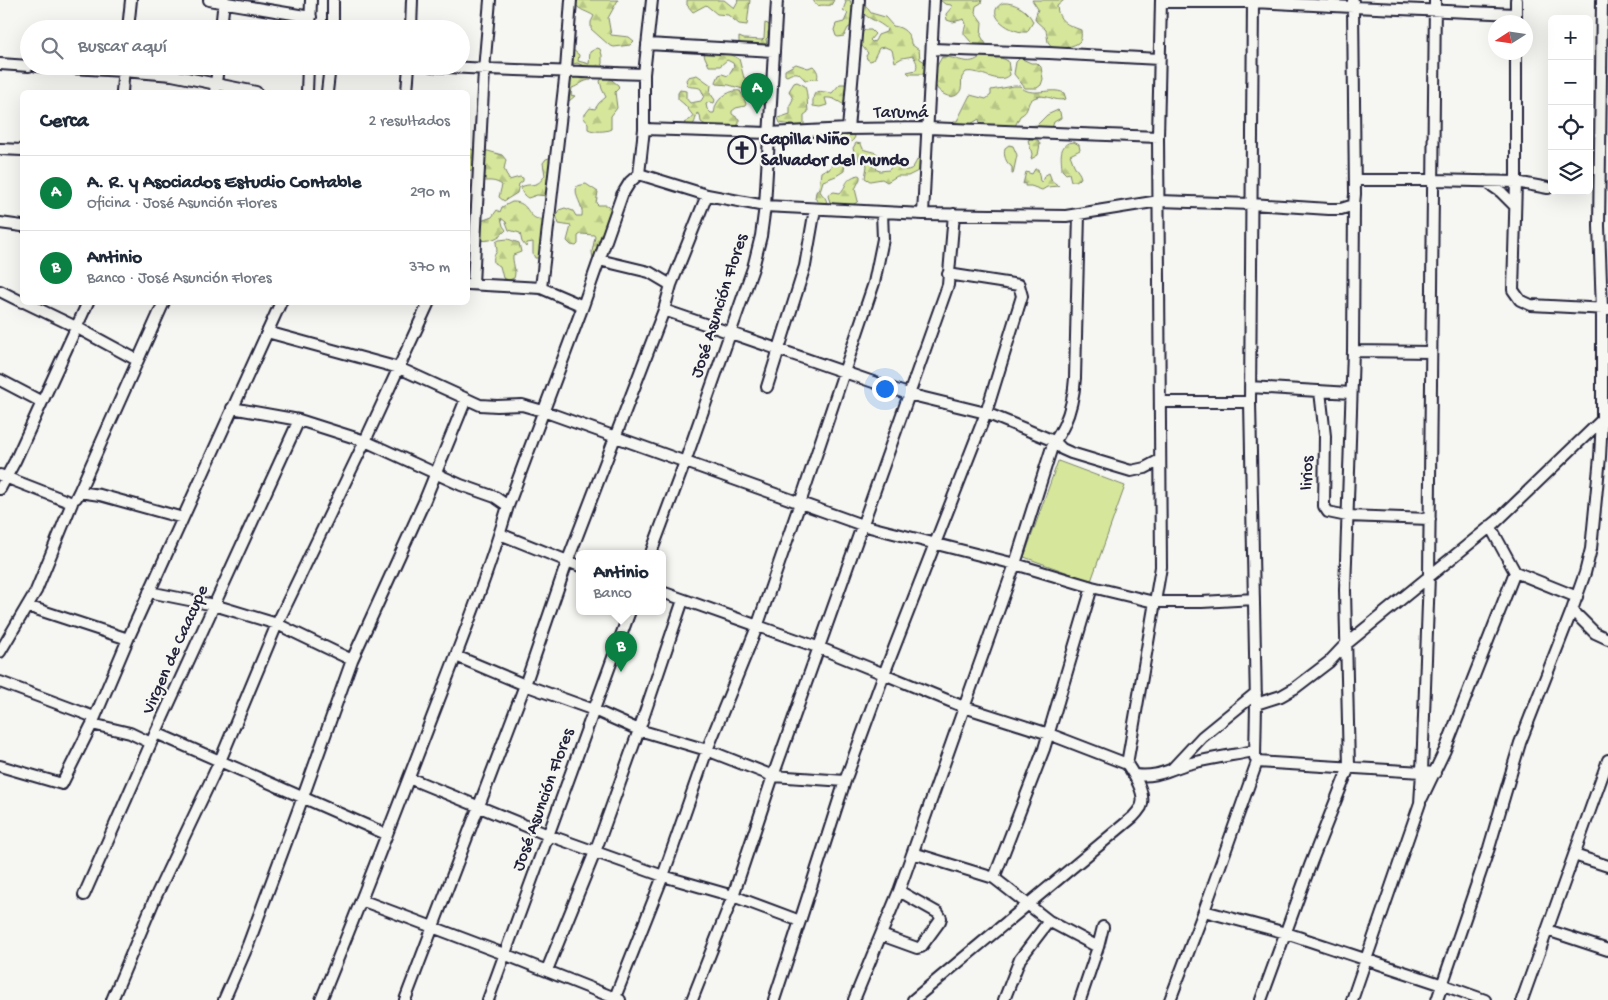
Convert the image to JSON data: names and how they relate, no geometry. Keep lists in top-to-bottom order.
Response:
{
  "streets": {
    "street": [
      "Tarumá",
      "José Asunción Flores",
      "lirios",
      "Virgen de Caacupe"
    ]
  },
  "crossings": [
    ["Tarumá", "José Asunción Flores"]
  ],
  "places": {
    "church": ["Capilla Niño Salvador del Mundo"]
  },
  "north": "left",
  "page": {
    "map_buttons": ["+", "−"],
    "search": "Buscar aquí",
    "pins": ["A", "B"],
    "heading": ["Cerca", "2 resultados"],
    "list": [
      {
        "mark": "A",
        "name": "A. R. y Asociados Estudio Contable",
        "note": "Oficina · José Asunción Flores",
        "value": "290 m"
      },
      {
        "mark": "B",
        "name": "Antinio",
        "note": "Banco · José Asunción Flores",
        "value": "370 m"
      }
    ],
    "popup": ["Antinio", "Banco"]
  }
}
